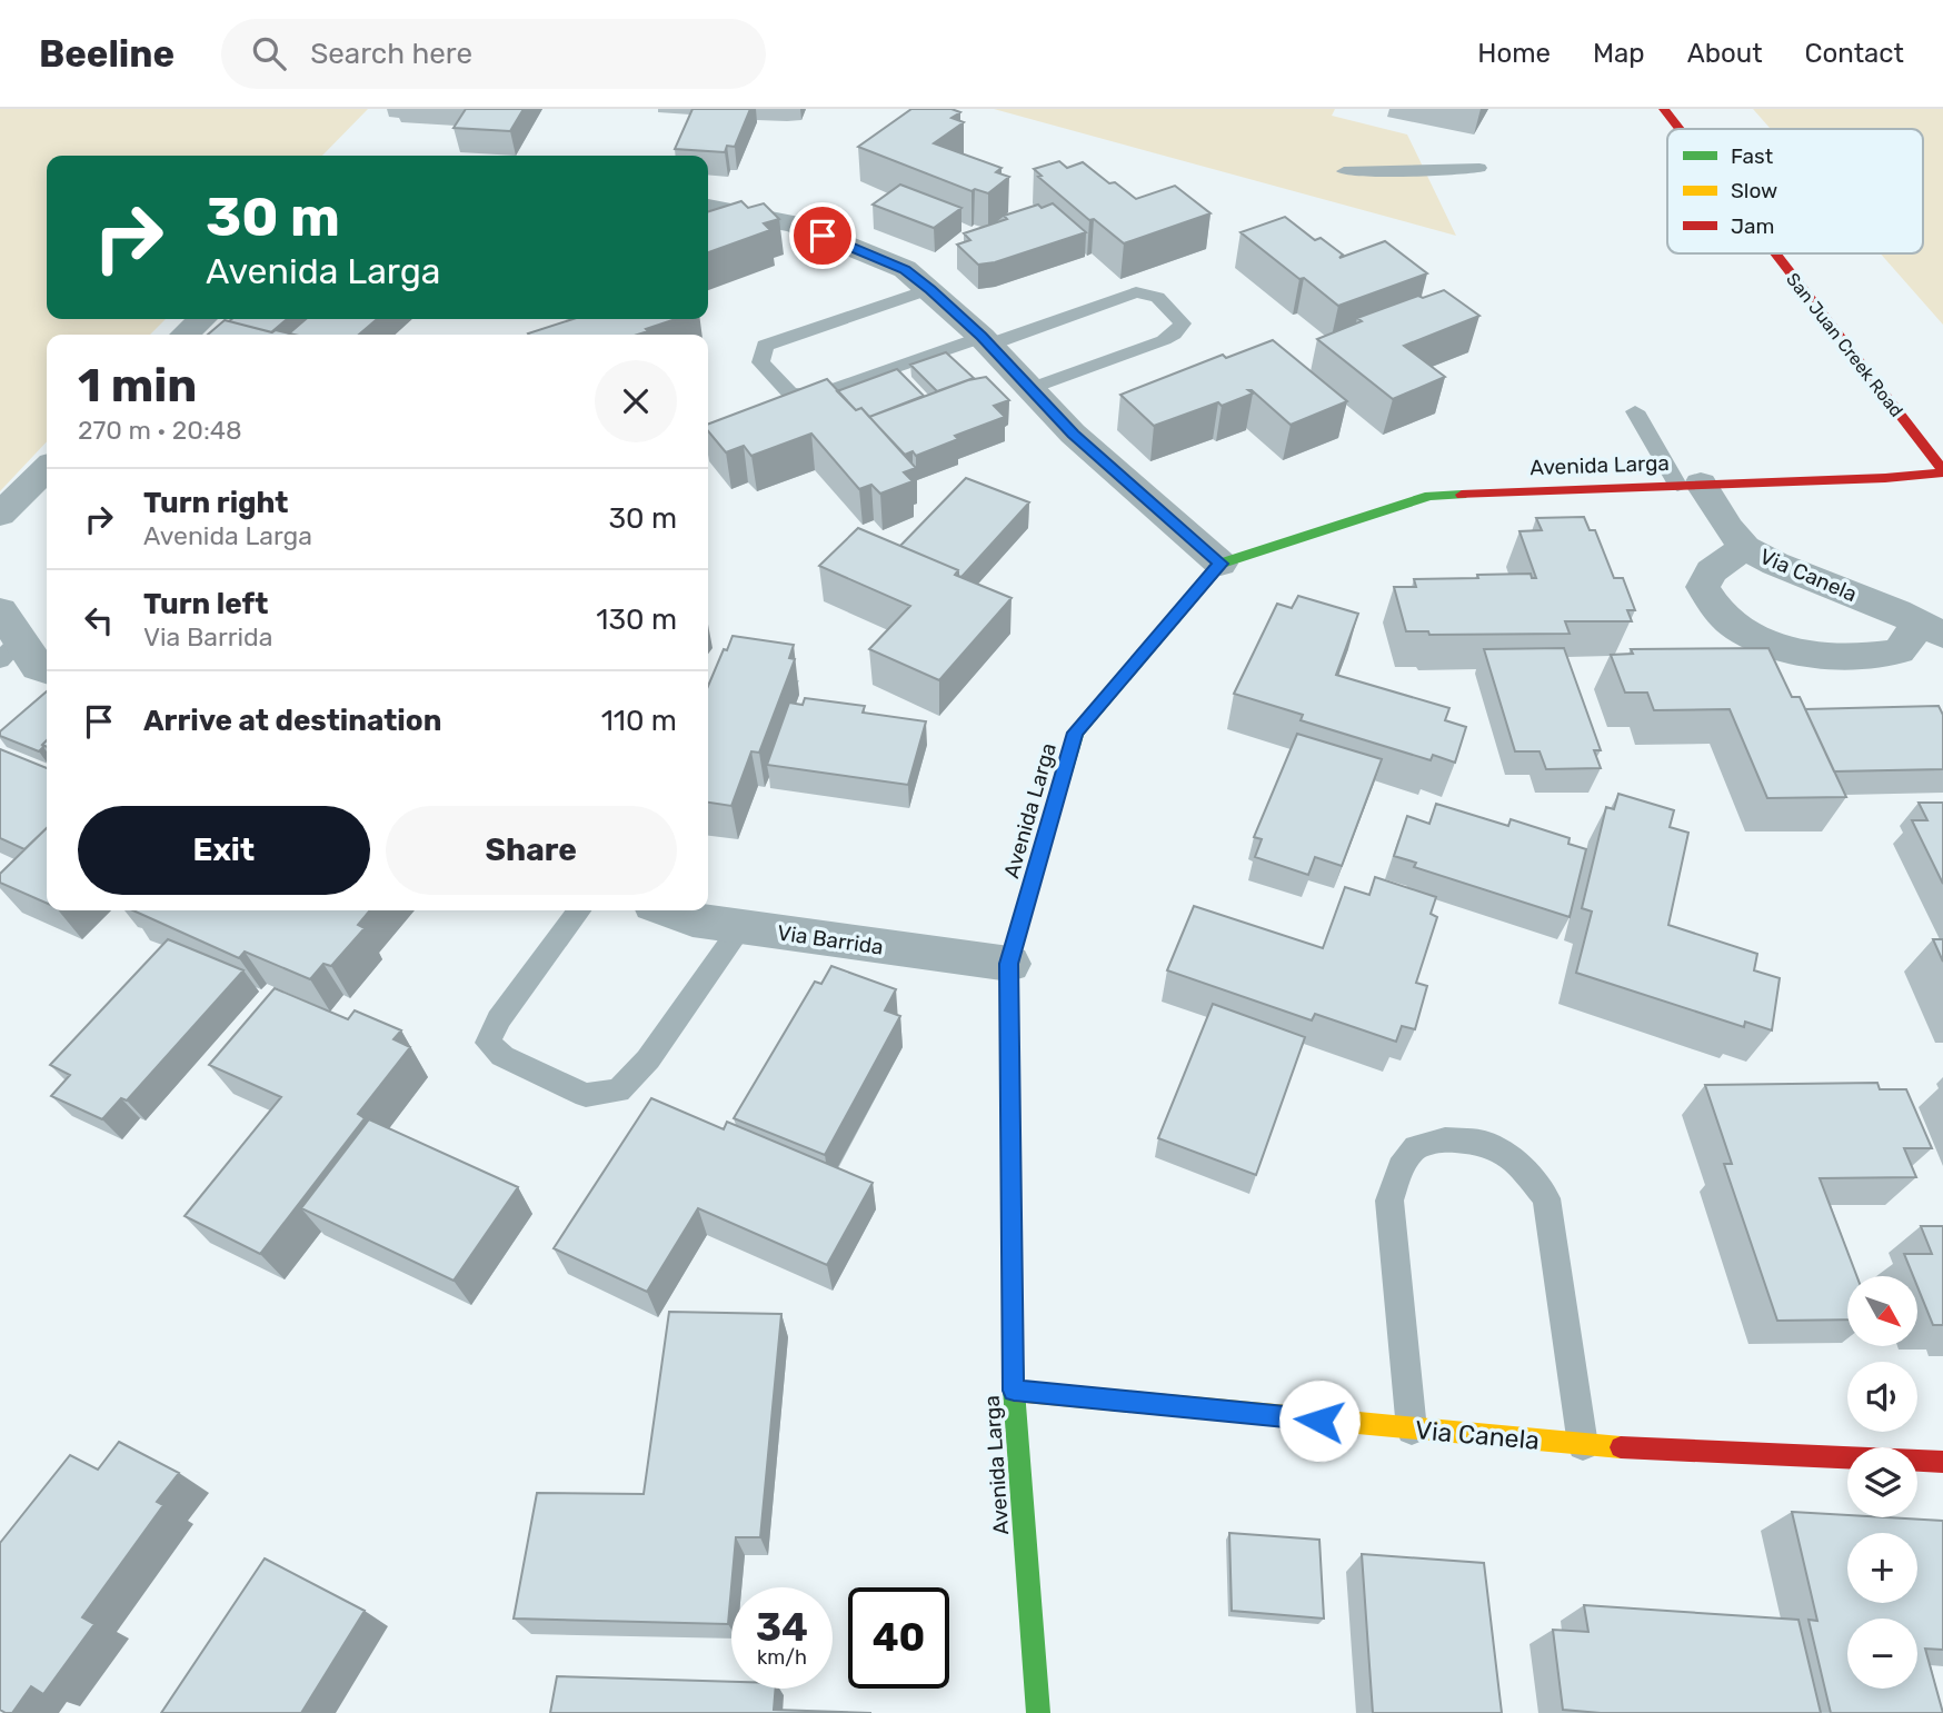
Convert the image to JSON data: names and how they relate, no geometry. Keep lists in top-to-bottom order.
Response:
{
  "streets": {
    "street": [
      "San Juan Creek Road",
      "Avenida Larga",
      "Via Canela",
      "Via Barrida"
    ]
  },
  "crossings": [
    ["San Juan Creek Road", "Avenida Larga"],
    ["Avenida Larga", "Via Canela"],
    ["Avenida Larga", "Via Barrida"]
  ],
  "legend": ["Fast", "Slow", "Jam"],
  "north": "bottom right",
  "page": {
    "header": "Beeline",
    "search": "Search here",
    "nav": [
      "Home",
      "Map",
      "About",
      "Contact"
    ],
    "turn": ["30 m", "Avenida Larga"],
    "heading": ["1 min", "270 m · 20:48"],
    "list": [
      {
        "name": "Turn right",
        "note": "Avenida Larga",
        "value": "30 m"
      },
      {
        "name": "Turn left",
        "note": "Via Barrida",
        "value": "130 m"
      },
      {
        "name": "Arrive at destination",
        "value": "110 m"
      }
    ],
    "buttons": ["Exit", "Share"],
    "map_buttons": ["+", "−"],
    "speed": "34 km/h",
    "limit": "40"
  }
}
